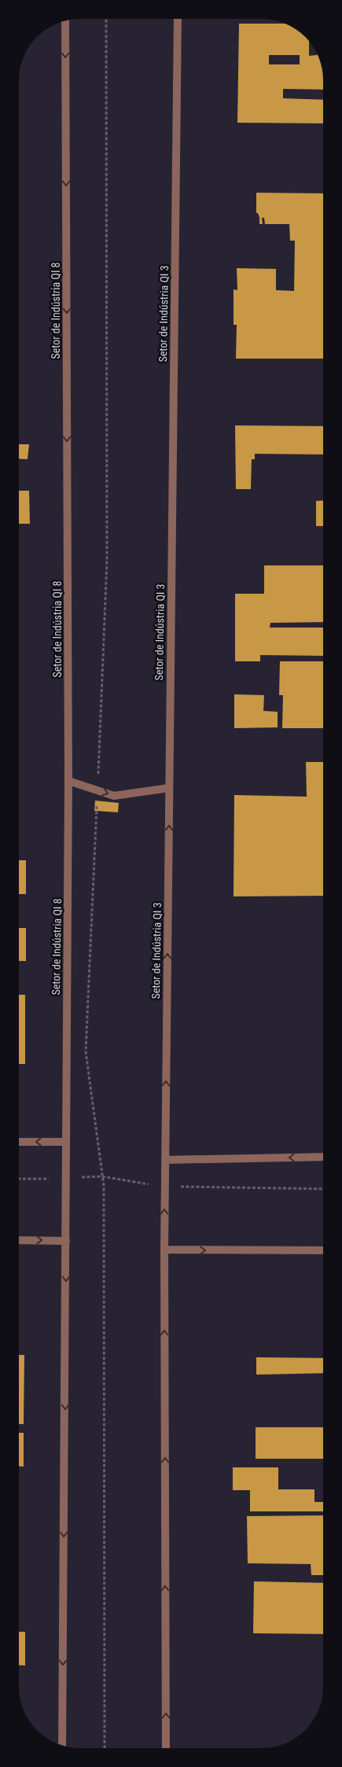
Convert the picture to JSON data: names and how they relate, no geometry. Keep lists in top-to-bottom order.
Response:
{
  "streets": {
    "street": ["Setor de Indústria QI 8", "Setor de Indústria QI 3"]
  },
  "one_way": ["Setor de Indústria QI 8", "Setor de Indústria QI 3"]
}
